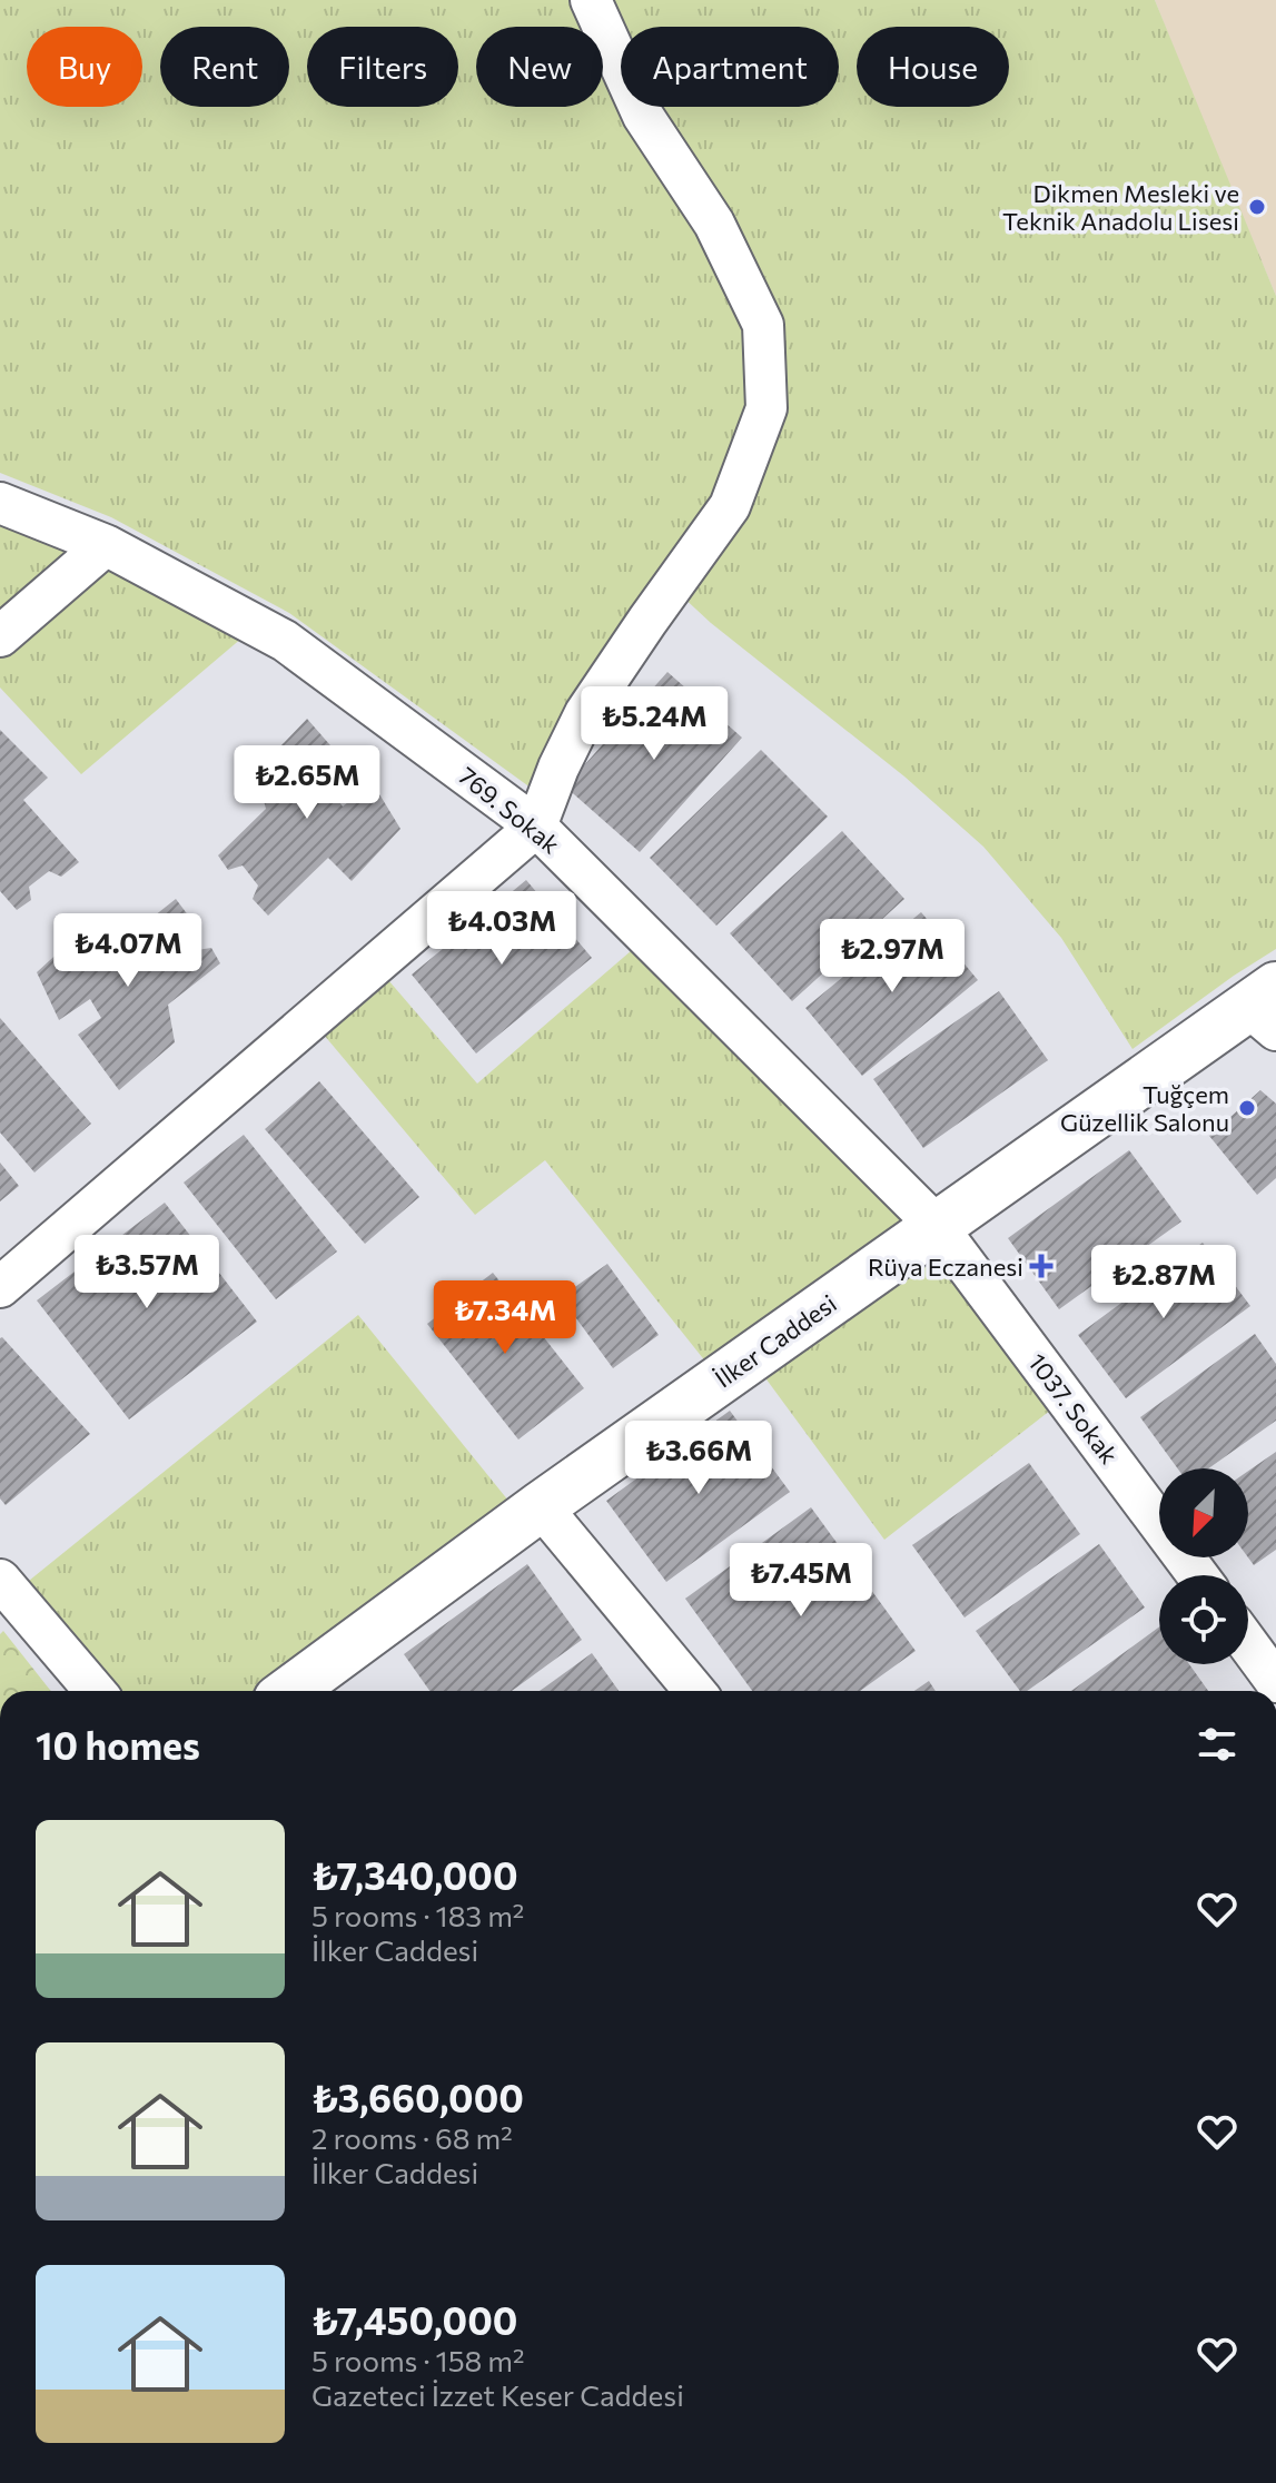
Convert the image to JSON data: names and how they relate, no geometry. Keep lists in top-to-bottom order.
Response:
{
  "streets": {
    "main road": ["İlker Caddesi"],
    "street": ["769. Sokak", "1037. Sokak"]
  },
  "crossings": [
    ["769. Sokak", "İlker Caddesi"],
    ["769. Sokak", "1037. Sokak"],
    ["İlker Caddesi", "1037. Sokak"]
  ],
  "places": {
    "other": ["Dikmen Mesleki ve Teknik Anadolu Lisesi", "Tuğçem Güzellik Salonu"],
    "health": ["Rüya Eczanesi"]
  },
  "north": "bottom left",
  "page": {
    "chip": [
      "Buy",
      "Rent",
      "Filters",
      "New",
      "Apartment",
      "House"
    ],
    "price": [
      "₺5.24M",
      "₺2.65M",
      "₺4.03M",
      "₺4.07M",
      "₺2.97M",
      "₺3.57M",
      "₺2.87M",
      "₺7.34M",
      "₺3.66M",
      "₺7.45M"
    ],
    "heading": "10 homes",
    "list": [
      {
        "name": "₺7,340,000",
        "note": "5 rooms · 183 m² · İlker Caddesi"
      },
      {
        "name": "₺3,660,000",
        "note": "2 rooms · 68 m² · İlker Caddesi"
      },
      {
        "name": "₺7,450,000",
        "note": "5 rooms · 158 m² · Gazeteci İzzet Keser Caddesi"
      }
    ]
  }
}
